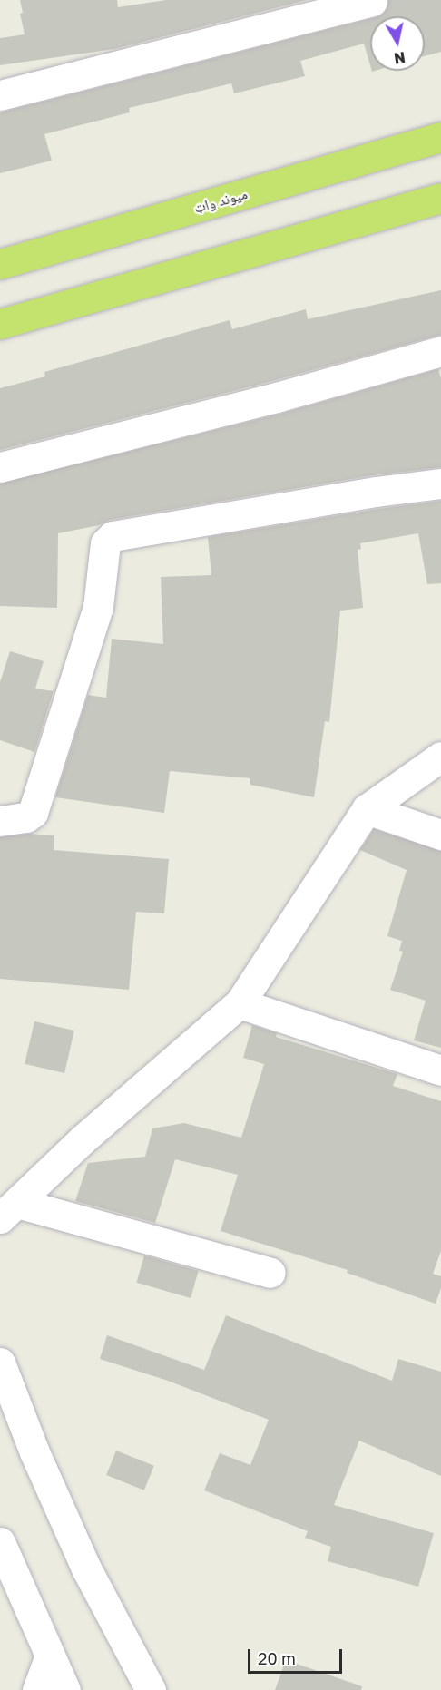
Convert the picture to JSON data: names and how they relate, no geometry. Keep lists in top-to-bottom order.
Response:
{
  "streets": {
    "main road": ["میوند واټ"]
  },
  "scale_bar": "20 m",
  "north": "bottom"
}
